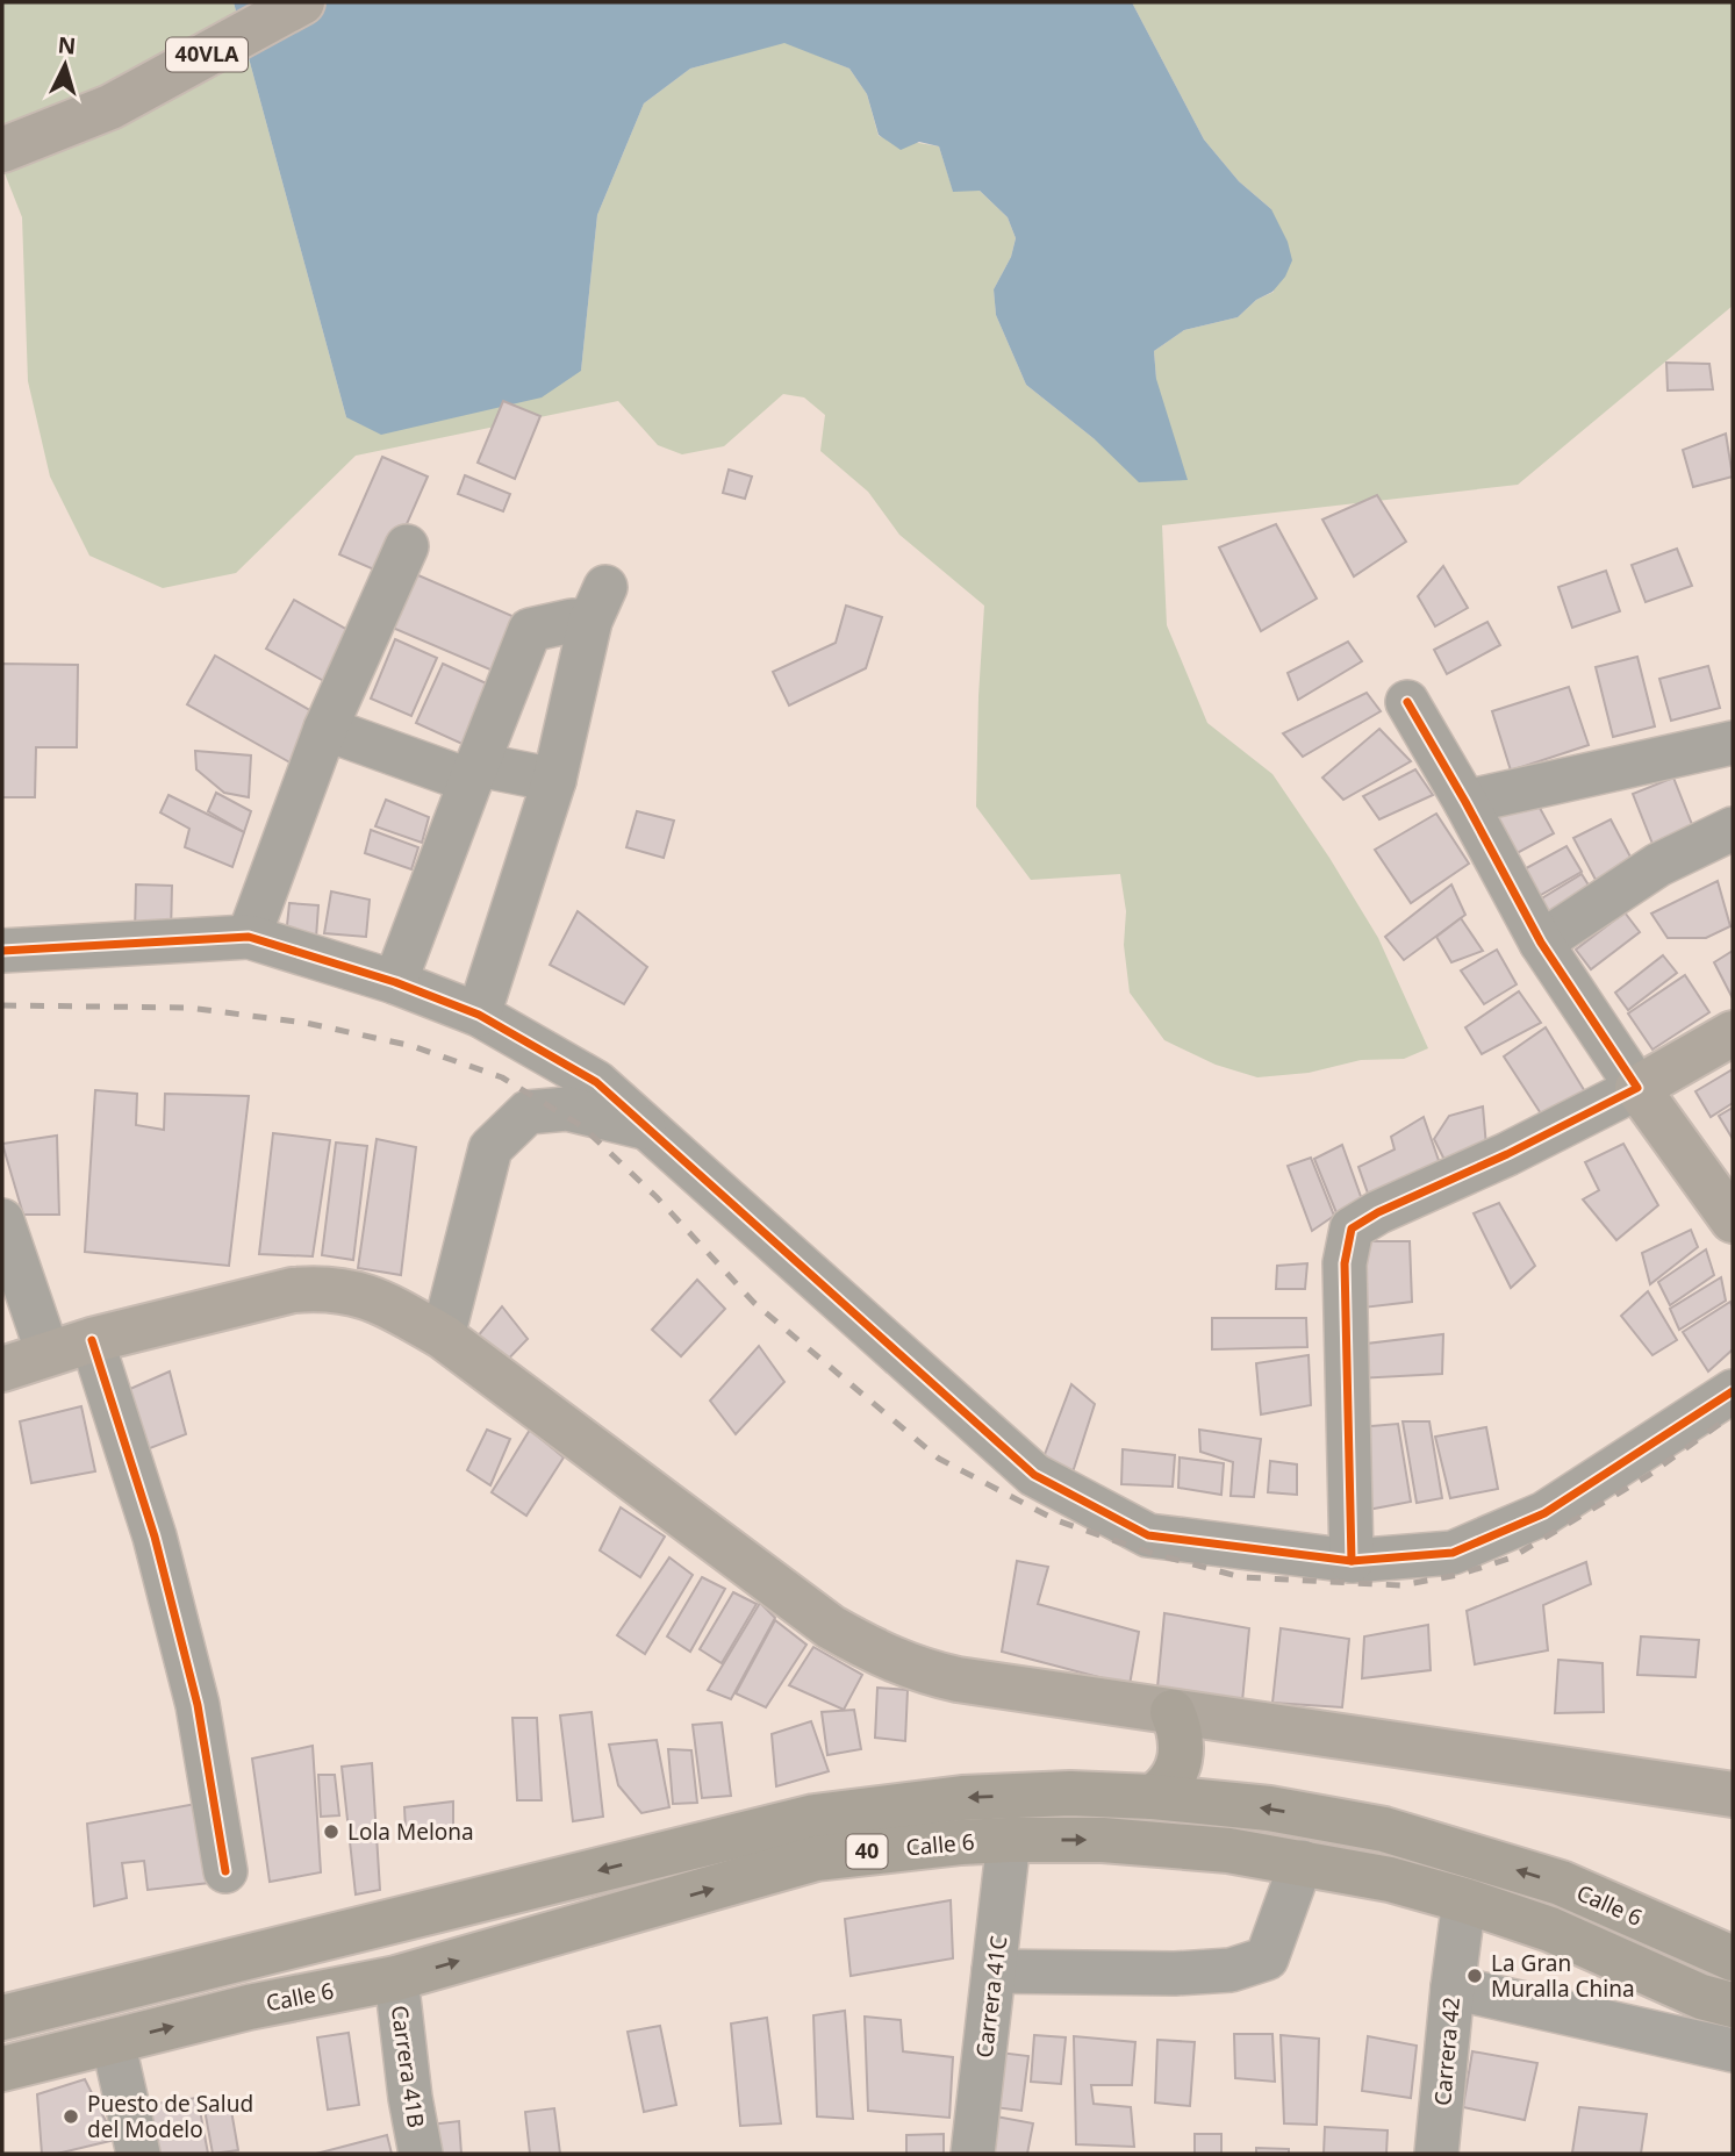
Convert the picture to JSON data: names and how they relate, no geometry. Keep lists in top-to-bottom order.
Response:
{
  "streets": {
    "highway": ["Calle 6", "40"],
    "main road": ["40VLA"],
    "street": ["Carrera 41C", "Carrera 42", "Carrera 41B"]
  },
  "crossings": [
    ["Calle 6", "Carrera 41C"],
    ["Calle 6", "Carrera 42"],
    ["Calle 6", "Carrera 41B"]
  ],
  "places": ["Lola Melona", "La Gran Muralla China", "Puesto de Salud del Modelo"],
  "north": "top"
}
